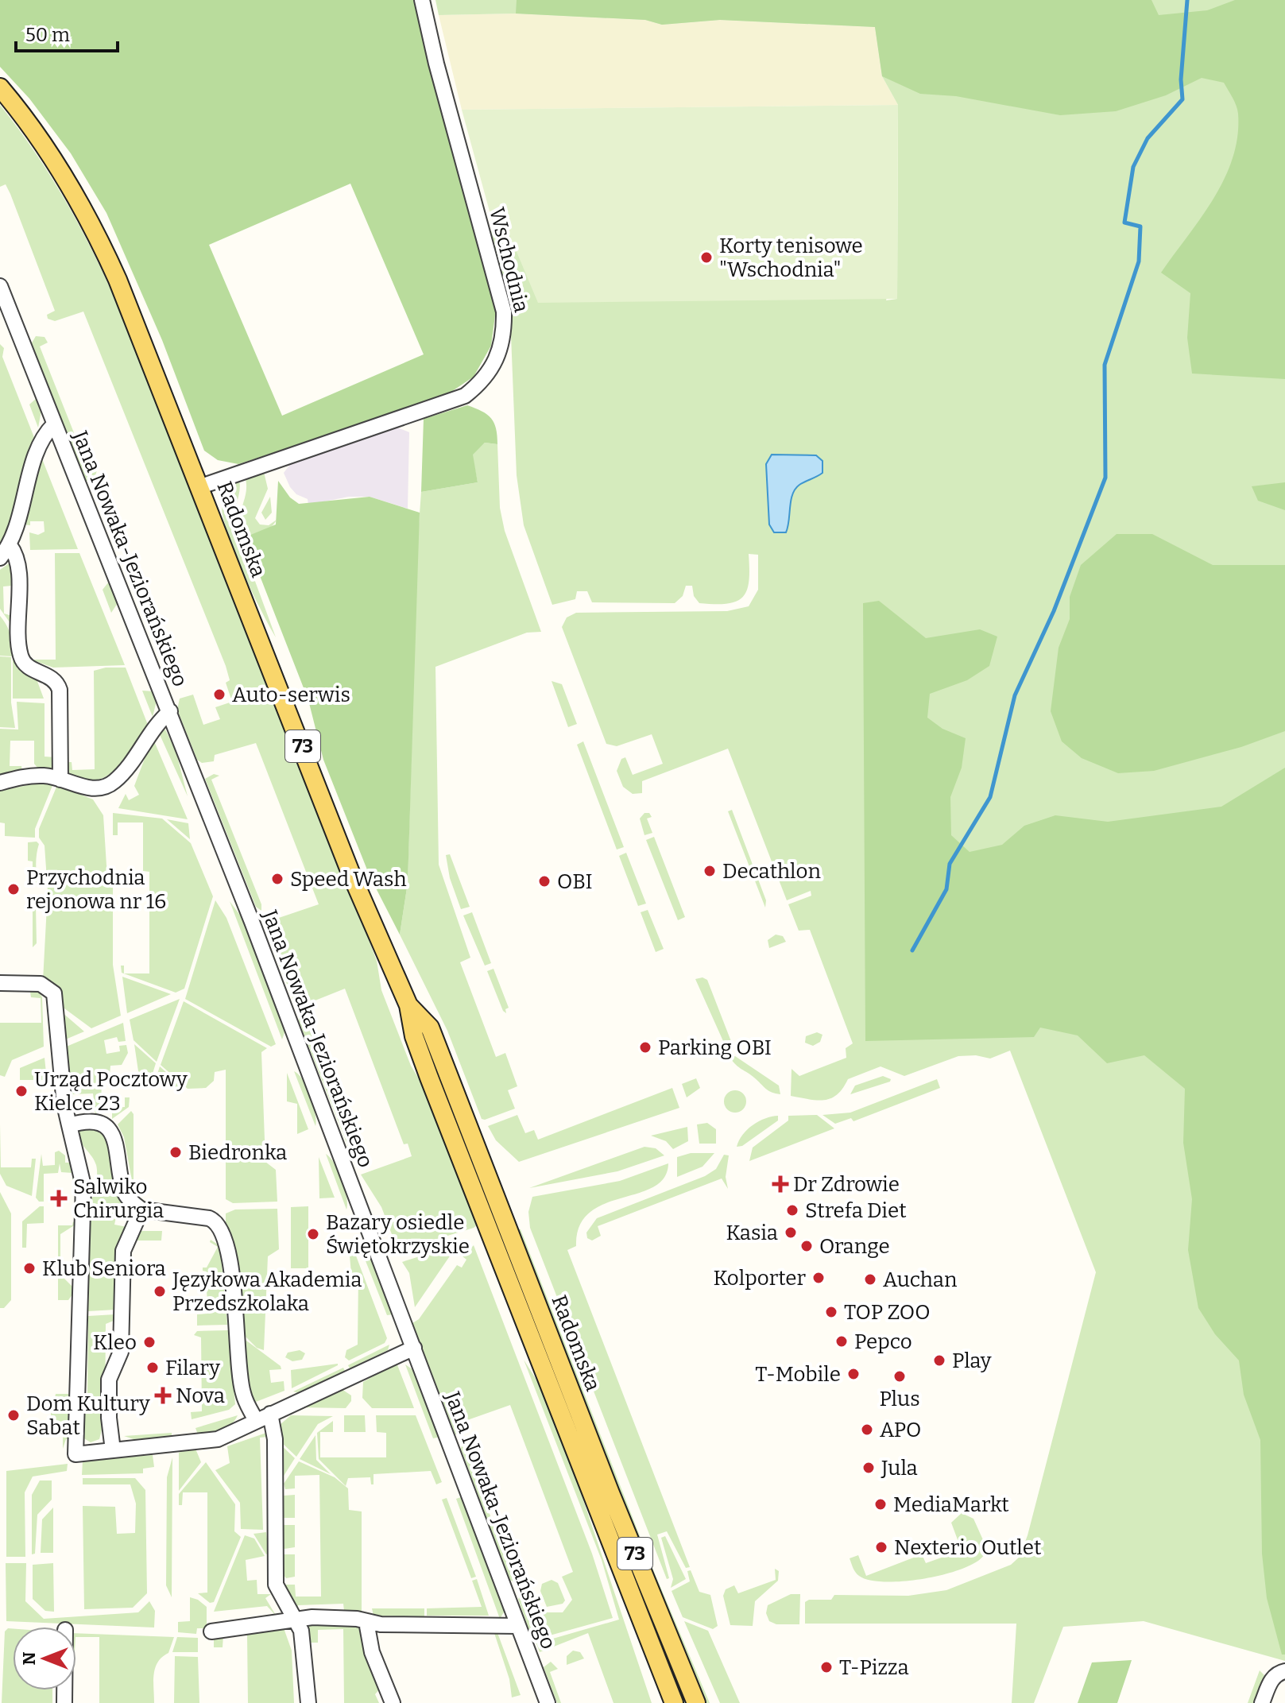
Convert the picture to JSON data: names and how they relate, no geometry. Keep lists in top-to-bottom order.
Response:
{
  "streets": {
    "main road": ["Radomska", "73"],
    "street": ["Wschodnia", "Jana Nowaka-Jeziorańskiego"]
  },
  "crossings": [
    ["Wschodnia", "Radomska"]
  ],
  "places": {
    "other": [
      "Korty tenisowe \"Wschodnia\"",
      "Auto-serwis",
      "Decathlon",
      "Speed Wash",
      "OBI",
      "Przychodnia rejonowa nr 16",
      "Parking OBI",
      "Urząd Pocztowy Kielce 23",
      "Biedronka",
      "Strefa Diet",
      "Kasia",
      "Bazary osiedle Świętokrzyskie",
      "Orange",
      "Klub Seniora",
      "Kolporter",
      "Auchan",
      "Językowa Akademia Przedszkolaka",
      "TOP ZOO",
      "Pepco",
      "Kleo",
      "Play",
      "Filary",
      "T-Mobile",
      "Plus",
      "Dom Kultury Sabat",
      "APO",
      "Jula",
      "MediaMarkt",
      "Nexterio Outlet",
      "T-Pizza"
    ],
    "health": ["Dr Zdrowie", "Salwiko Chirurgia", "Nova"]
  },
  "scale_bar": "50 m",
  "north": "left"
}
